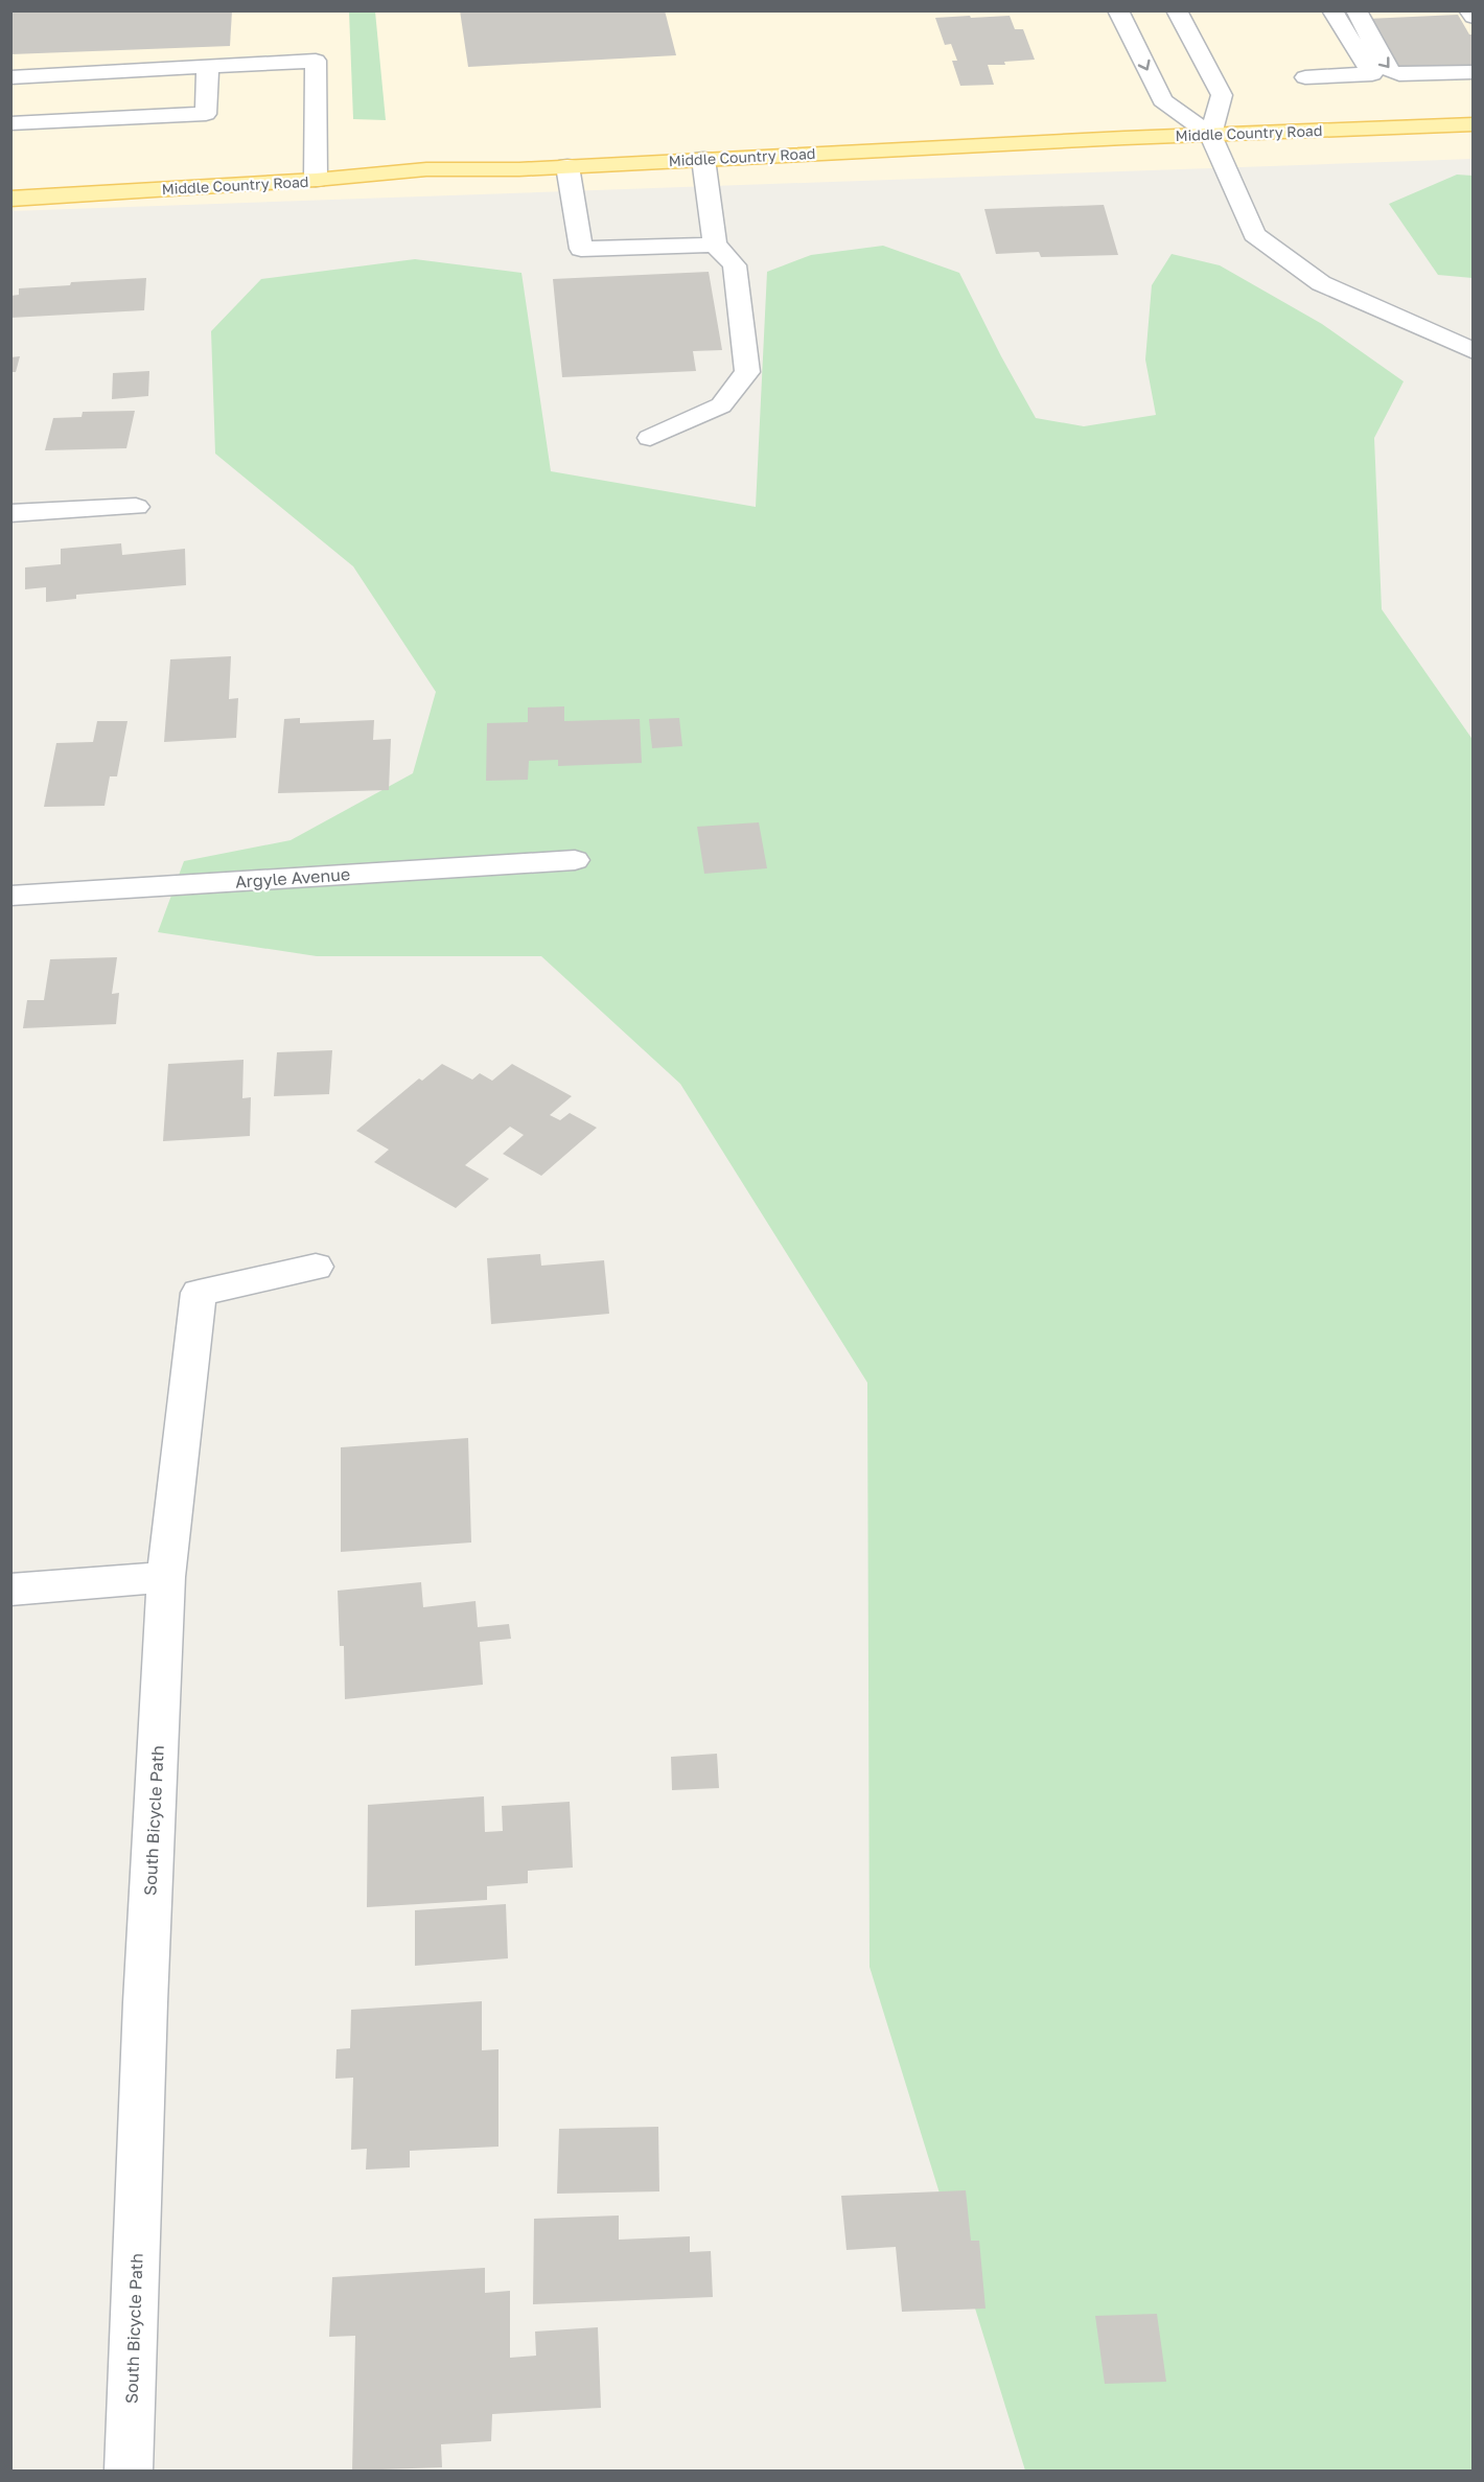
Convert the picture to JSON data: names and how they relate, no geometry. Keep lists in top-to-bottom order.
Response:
{
  "streets": {
    "main road": ["Middle Country Road"],
    "street": ["Argyle Avenue", "South Bicycle Path"]
  }
}
